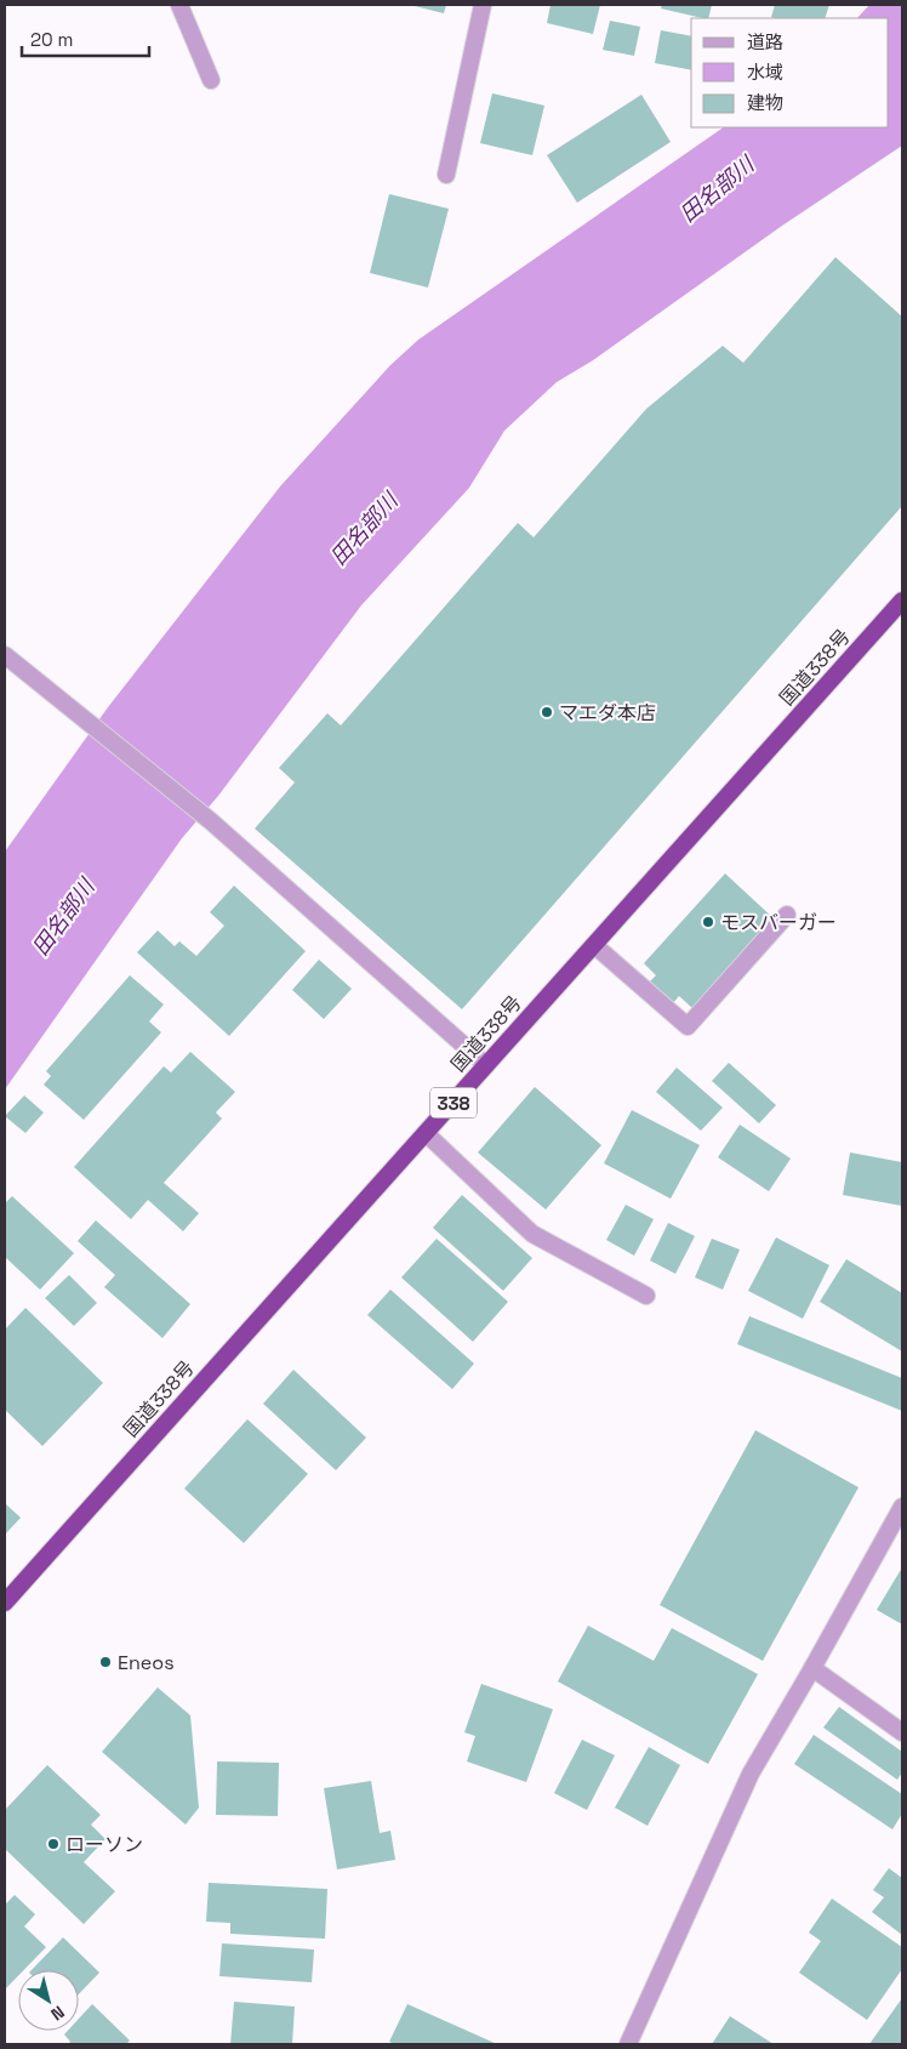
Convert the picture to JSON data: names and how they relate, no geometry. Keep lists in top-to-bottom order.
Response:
{
  "streets": {
    "highway": ["国道338号", "338"]
  },
  "water": ["田名部川"],
  "places": [
    "マエダ本店",
    "モスバーガー",
    "Eneos",
    "ローソン"
  ],
  "legend": ["道路", "水域", "建物"],
  "scale_bar": "20 m",
  "north": "bottom right"
}
